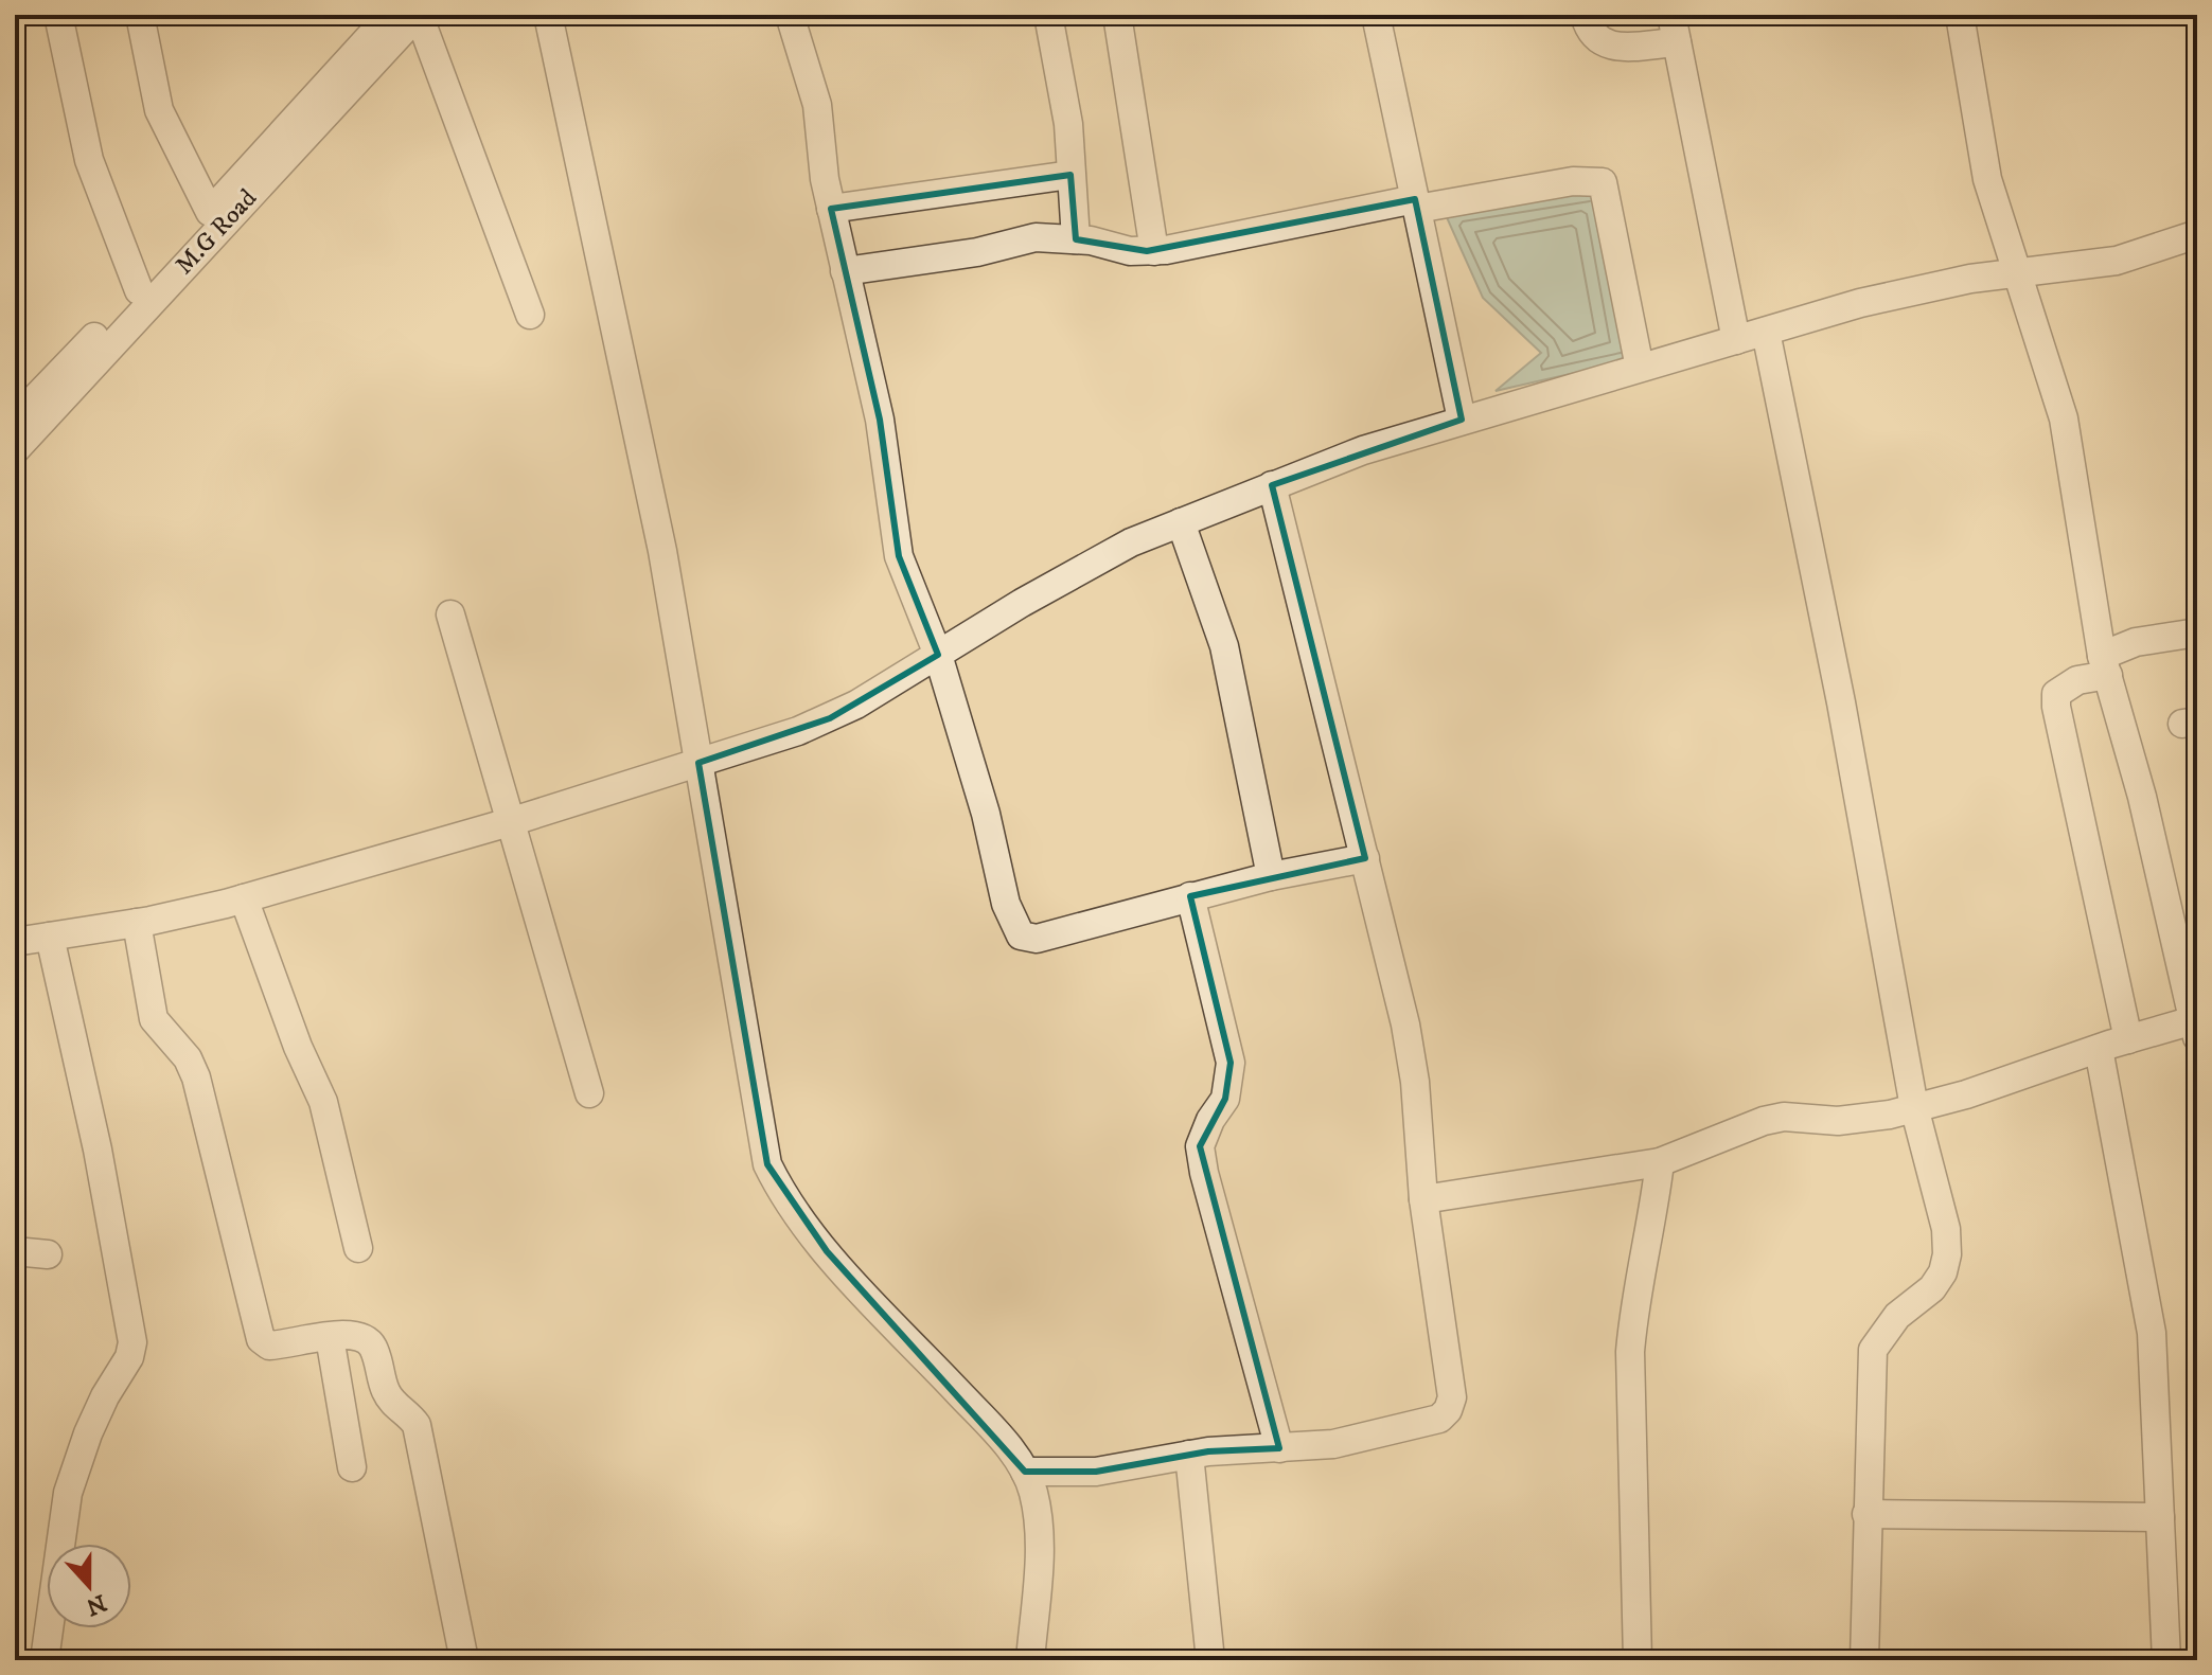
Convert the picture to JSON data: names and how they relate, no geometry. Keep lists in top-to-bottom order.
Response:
{
  "streets": {
    "street": ["M.G Road"]
  },
  "north": "bottom"
}
